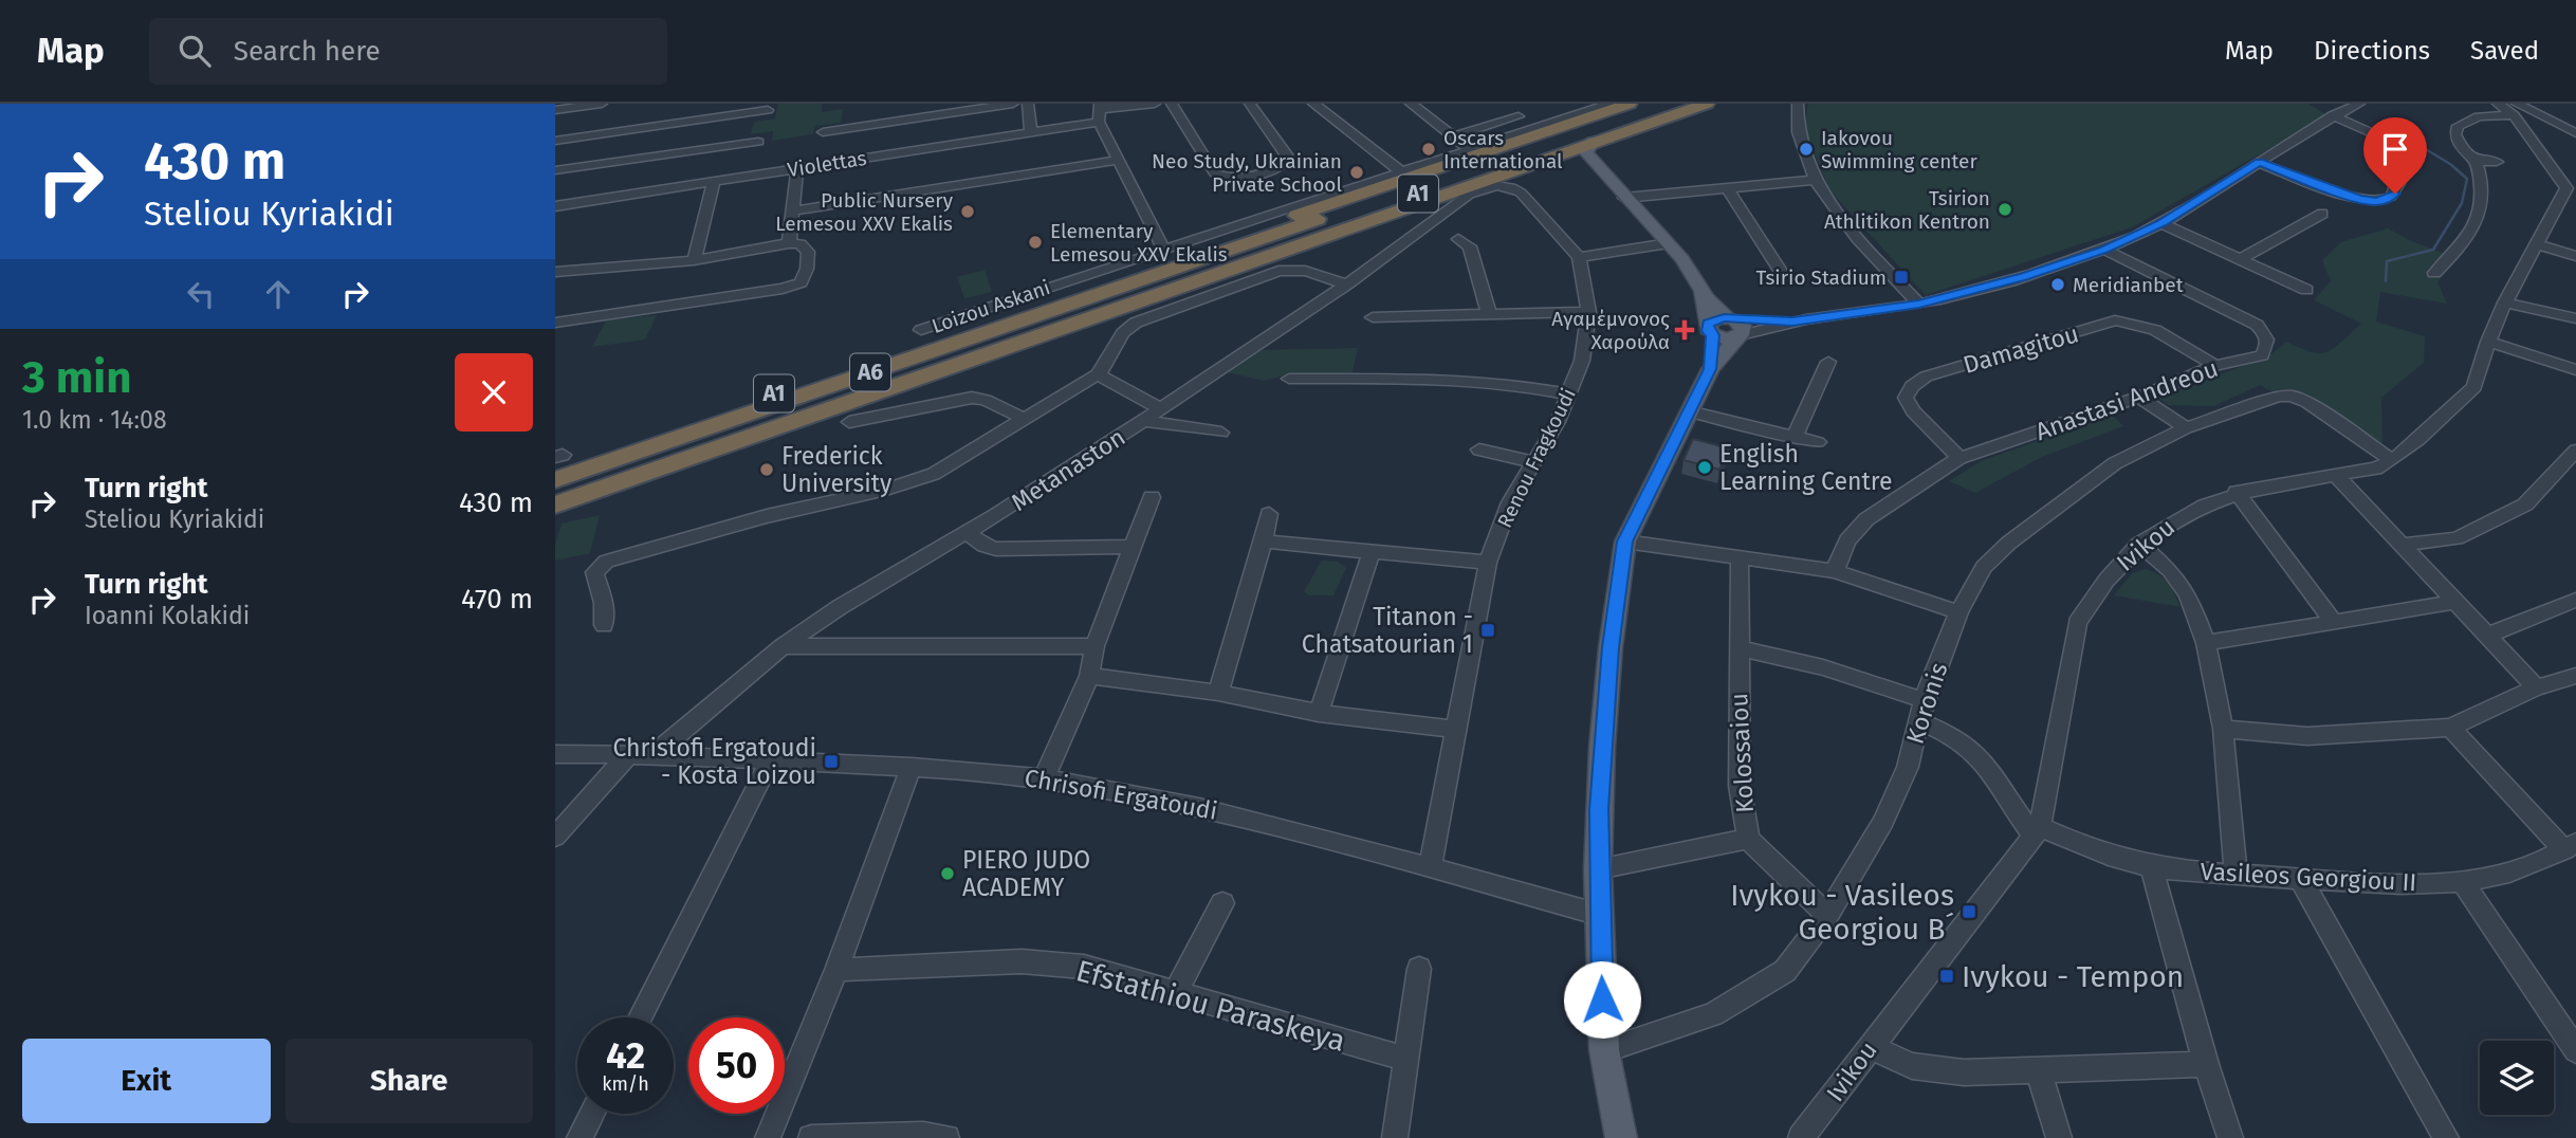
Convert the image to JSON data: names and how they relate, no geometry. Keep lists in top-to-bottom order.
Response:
{
  "streets": {
    "highway": ["A1", "A6"],
    "street": [
      "Violettas",
      "Loizou Askani",
      "Damagitou",
      "Anastasi Andreou",
      "Renou Fragkoudi",
      "Metanaston",
      "Ivikou",
      "Koronis",
      "Kolossaiou",
      "Chrisofi Ergatoudi",
      "Vasileos Georgiou II",
      "Efstathiou Paraskeya"
    ]
  },
  "crossings": [
    ["A1", "A6"],
    ["Damagitou", "Anastasi Andreou"],
    ["Renou Fragkoudi", "Metanaston"],
    ["Renou Fragkoudi", "Chrisofi Ergatoudi"],
    ["Metanaston", "Chrisofi Ergatoudi"],
    ["Ivikou", "Koronis"],
    ["Ivikou", "Vasileos Georgiou II"],
    ["Koronis", "Kolossaiou"]
  ],
  "places": {
    "other": [
      "Oscars International",
      "Iakovou Swimming center",
      "Neo Study, Ukrainian Private School",
      "Tsirion Athlitikon Kentron",
      "Public Nursery Lemesou XXV Ekalis",
      "Elementary Lemesou XXV Ekalis",
      "Meridianbet",
      "English Learning Centre",
      "Frederick University",
      "PIERO JUDO ACADEMY"
    ],
    "transit": [
      "Tsirio Stadium",
      "Titanon - Chatsatourian 1",
      "Christofi Ergatoudi - Kosta Loizou",
      "Ivykou - Vasileos Georgiou B´",
      "Ivykou - Tempon"
    ],
    "health": ["Αγαμέμνονος Χαρούλα"]
  },
  "page": {
    "header": "Map",
    "search": "Search here",
    "nav": ["Map", "Directions", "Saved"],
    "turn": ["430 m", "Steliou Kyriakidi"],
    "heading": ["3 min", "1.0 km · 14:08"],
    "list": [
      {
        "name": "Turn right",
        "note": "Steliou Kyriakidi",
        "value": "430 m"
      },
      {
        "name": "Turn right",
        "note": "Ioanni Kolakidi",
        "value": "470 m"
      }
    ],
    "speed": "42 km/h",
    "limit": "50",
    "buttons": ["Exit", "Share"]
  }
}
